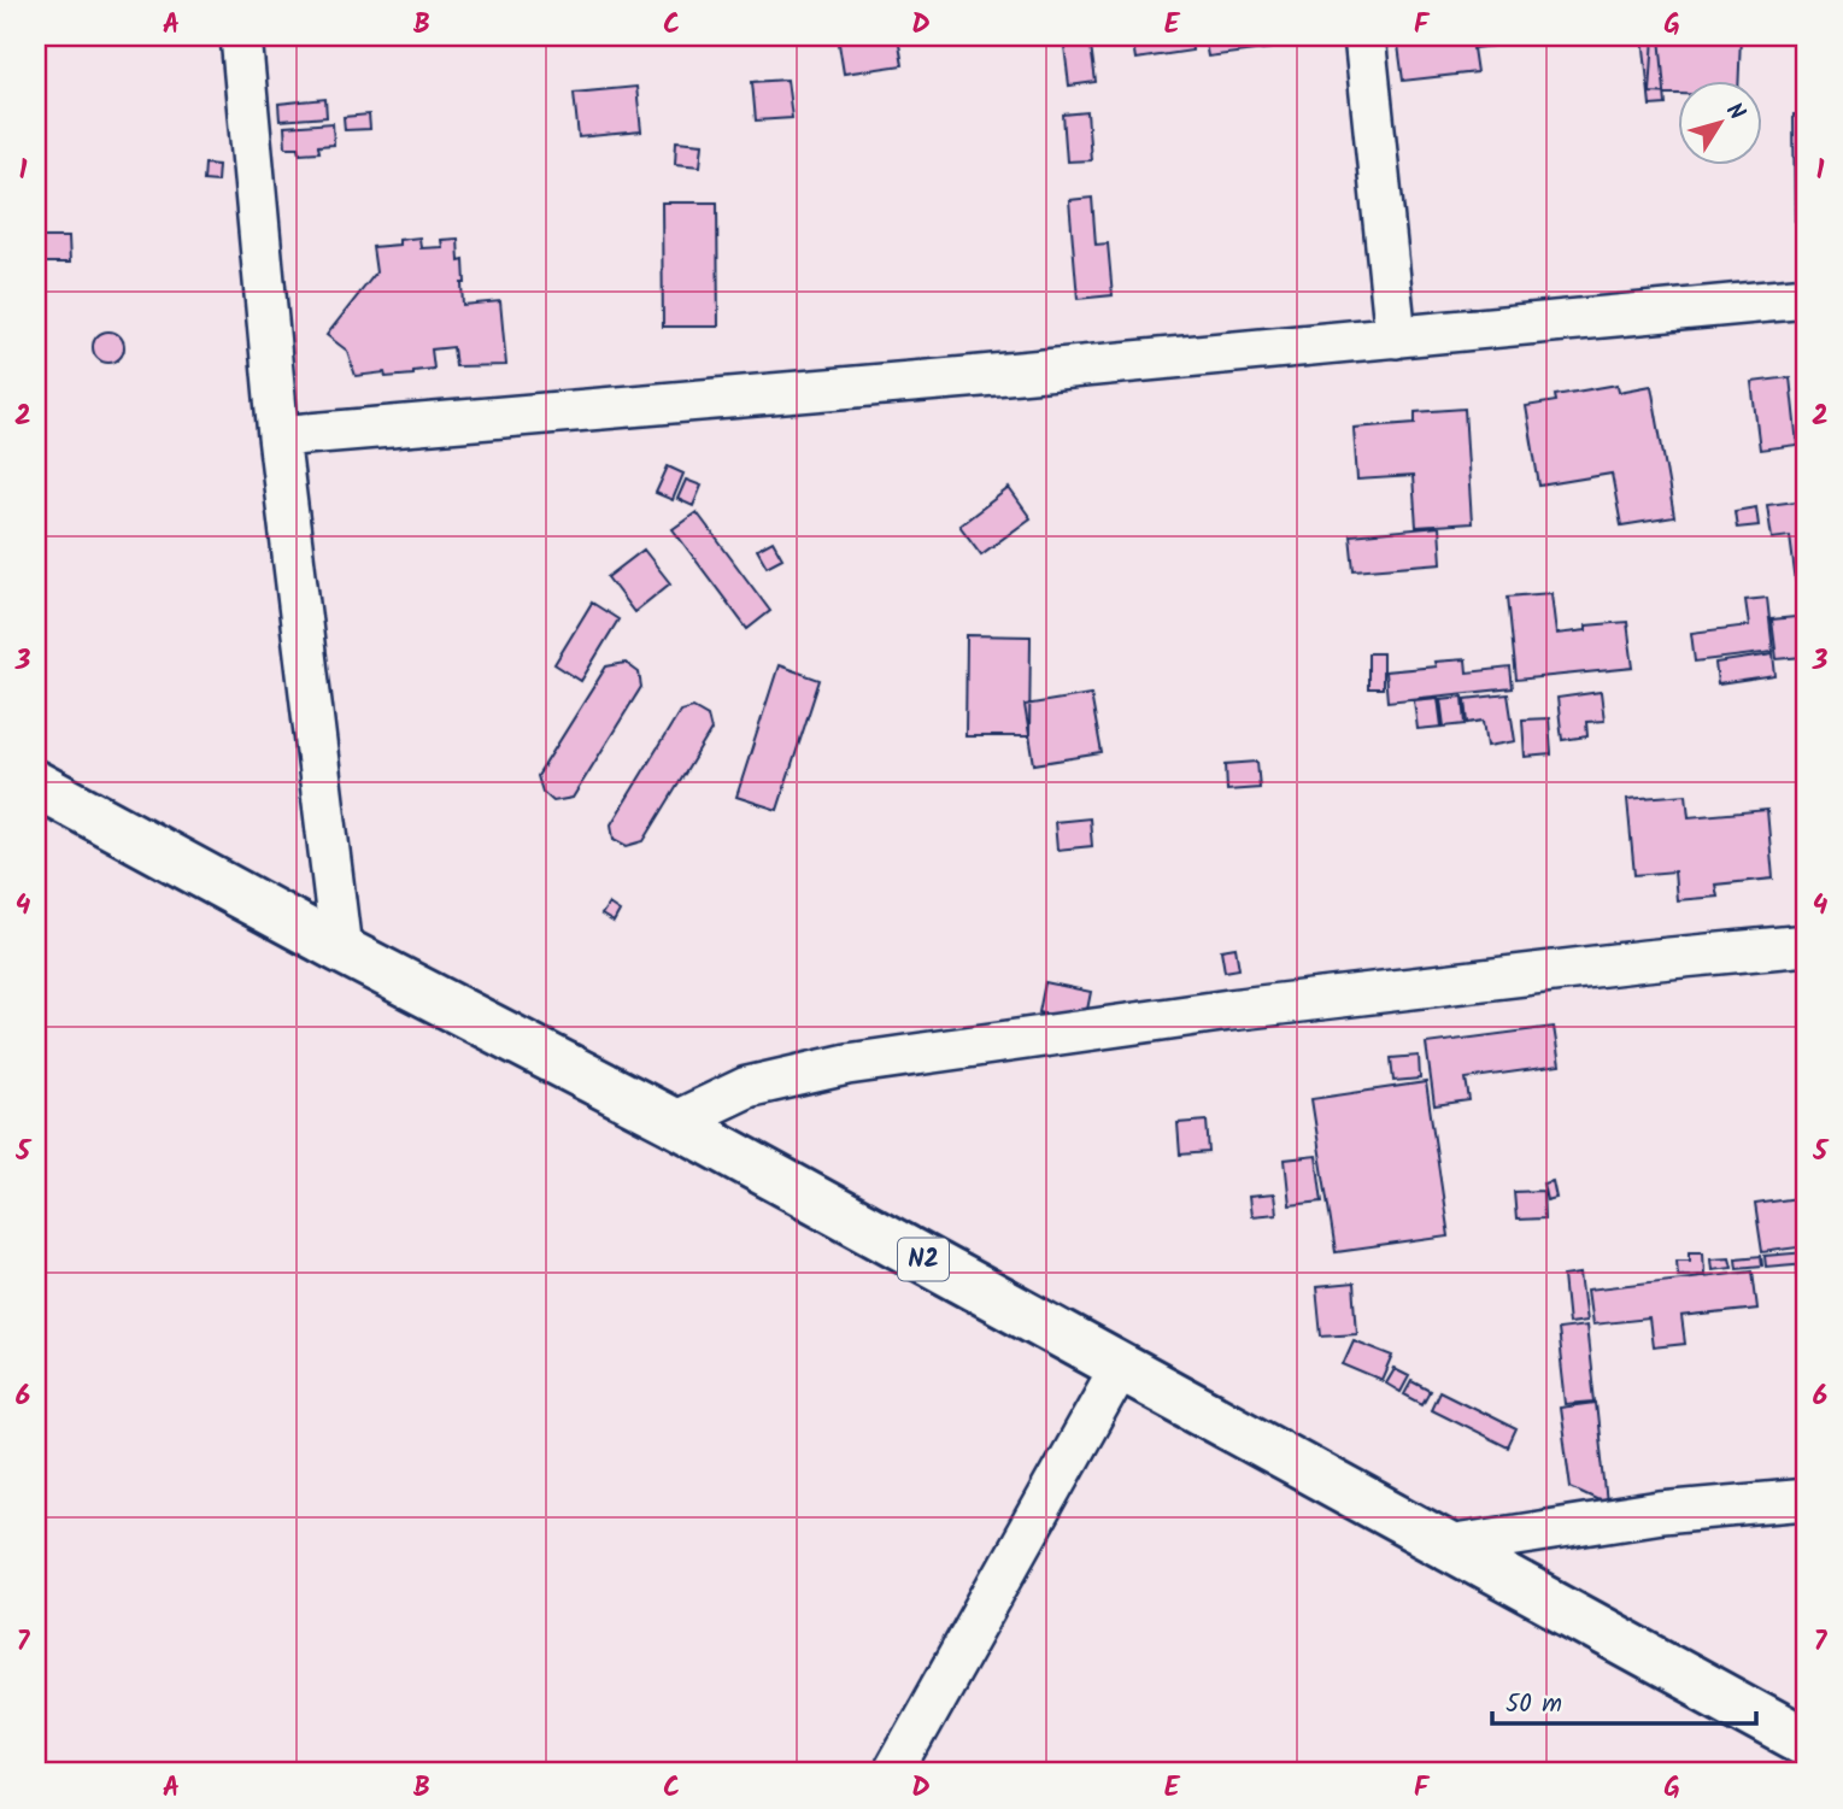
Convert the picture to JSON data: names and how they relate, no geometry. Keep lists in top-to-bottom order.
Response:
{
  "streets": {
    "main road": ["N2"]
  },
  "scale_bar": "50 m",
  "north": "top right",
  "grid": {
    "columns": [
      "A",
      "B",
      "C",
      "D",
      "E",
      "F",
      "G"
    ],
    "rows": [
      "1",
      "2",
      "3",
      "4",
      "5",
      "6",
      "7"
    ]
  }
}
